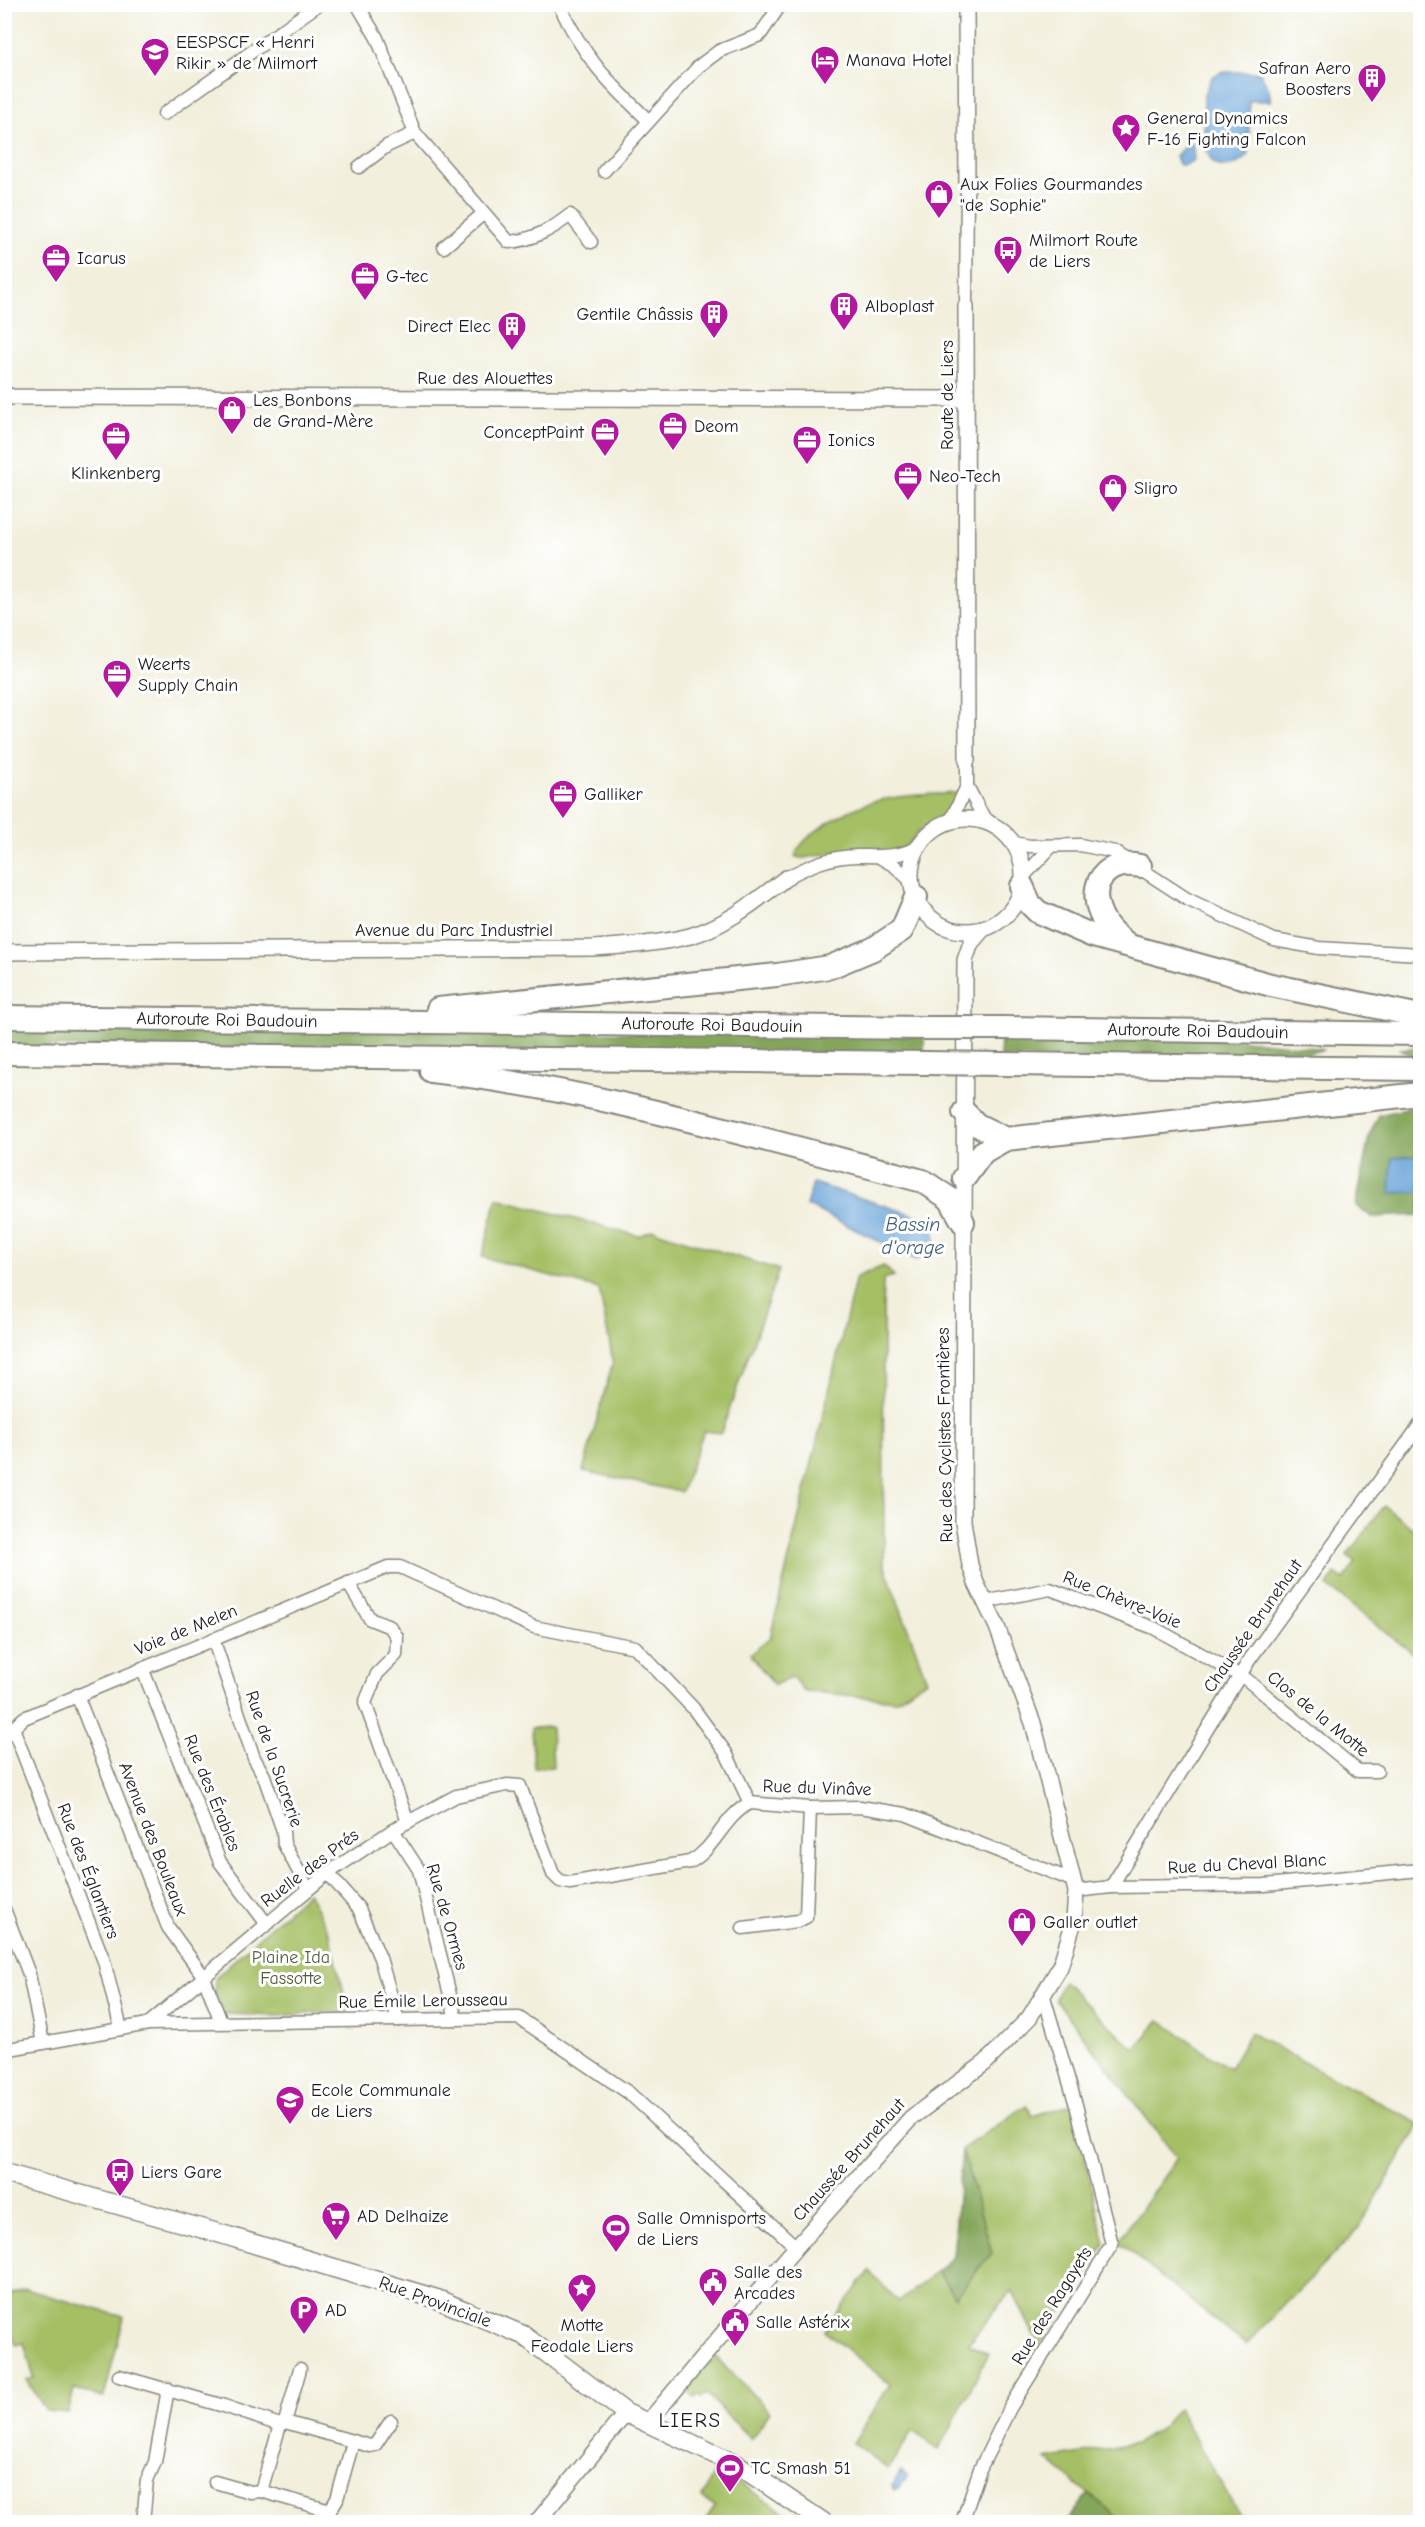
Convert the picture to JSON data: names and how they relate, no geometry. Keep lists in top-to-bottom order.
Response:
{
  "streets": {
    "highway": ["Autoroute Roi Baudouin"],
    "main road": ["Rue Provinciale"],
    "street": [
      "Rue des Alouettes",
      "Route de Liers",
      "Avenue du Parc Industriel",
      "Rue des Cyclistes Frontières",
      "Rue Chèvre-Voie",
      "Chaussée Brunehaut",
      "Voie de Melen",
      "Clos de la Motte",
      "Rue de la Sucrerie",
      "Rue du Vinâve",
      "Rue des Érables",
      "Avenue des Bouleaux",
      "Rue du Cheval Blanc",
      "Ruelle des Prés",
      "Rue des Églantiers",
      "Rue de Ormes",
      "Rue Émile Lerousseau",
      "Rue des Ragayets"
    ]
  },
  "crossings": [
    ["Rue des Alouettes", "Route de Liers"],
    ["Route de Liers", "Avenue du Parc Industriel"],
    ["Route de Liers", "Rue des Cyclistes Frontières"],
    ["Avenue du Parc Industriel", "Rue des Cyclistes Frontières"],
    ["Rue des Cyclistes Frontières", "Rue Chèvre-Voie"],
    ["Rue des Cyclistes Frontières", "Chaussée Brunehaut"],
    ["Rue des Cyclistes Frontières", "Rue du Vinâve"],
    ["Rue des Cyclistes Frontières", "Rue du Cheval Blanc"],
    ["Rue Chèvre-Voie", "Chaussée Brunehaut"],
    ["Rue Chèvre-Voie", "Clos de la Motte"],
    ["Chaussée Brunehaut", "Clos de la Motte"],
    ["Chaussée Brunehaut", "Rue du Vinâve"],
    ["Chaussée Brunehaut", "Rue du Cheval Blanc"],
    ["Chaussée Brunehaut", "Rue Émile Lerousseau"],
    ["Chaussée Brunehaut", "Rue Provinciale"],
    ["Chaussée Brunehaut", "Rue des Ragayets"],
    ["Voie de Melen", "Rue de la Sucrerie"],
    ["Voie de Melen", "Rue du Vinâve"],
    ["Voie de Melen", "Rue des Érables"],
    ["Voie de Melen", "Avenue des Bouleaux"],
    ["Voie de Melen", "Rue des Églantiers"],
    ["Rue de la Sucrerie", "Ruelle des Prés"],
    ["Rue du Vinâve", "Rue du Cheval Blanc"],
    ["Rue du Vinâve", "Ruelle des Prés"],
    ["Rue des Érables", "Ruelle des Prés"],
    ["Avenue des Bouleaux", "Ruelle des Prés"],
    ["Avenue des Bouleaux", "Rue Émile Lerousseau"],
    ["Ruelle des Prés", "Rue de Ormes"],
    ["Ruelle des Prés", "Rue Émile Lerousseau"],
    ["Rue des Églantiers", "Rue Émile Lerousseau"],
    ["Rue de Ormes", "Rue Émile Lerousseau"]
  ],
  "districts": ["LIERS"],
  "water": ["Bassin d'orage"],
  "parks": ["Plaine Ida Fassotte"],
  "places": {
    "school or university": ["EESPSCF « Henri Rikir » de Milmort", "Ecole Communale de Liers"],
    "hotel": ["Manava Hotel"],
    "building": [
      "Safran Aero Boosters",
      "Alboplast",
      "Gentile Châssis",
      "Direct Elec"
    ],
    "place": ["General Dynamics F-16 Fighting Falcon", "Motte Feodale Liers"],
    "shop": [
      "Aux Folies Gourmandes \"de Sophie\"",
      "Les Bonbons de Grand-Mère",
      "Sligro",
      "Galler outlet"
    ],
    "bus stop": ["Milmort Route de Liers", "Liers Gare"],
    "office": [
      "Icarus",
      "G-tec",
      "Deom",
      "ConceptPaint",
      "Klinkenberg",
      "Ionics",
      "Neo-Tech",
      "Weerts Supply Chain",
      "Galliker"
    ],
    "supermarket": ["AD Delhaize"],
    "sports": ["Salle Omnisports de Liers", "TC Smash 51"],
    "public building": ["Salle des Arcades", "Salle Astérix"],
    "parking": ["AD"]
  }
}
